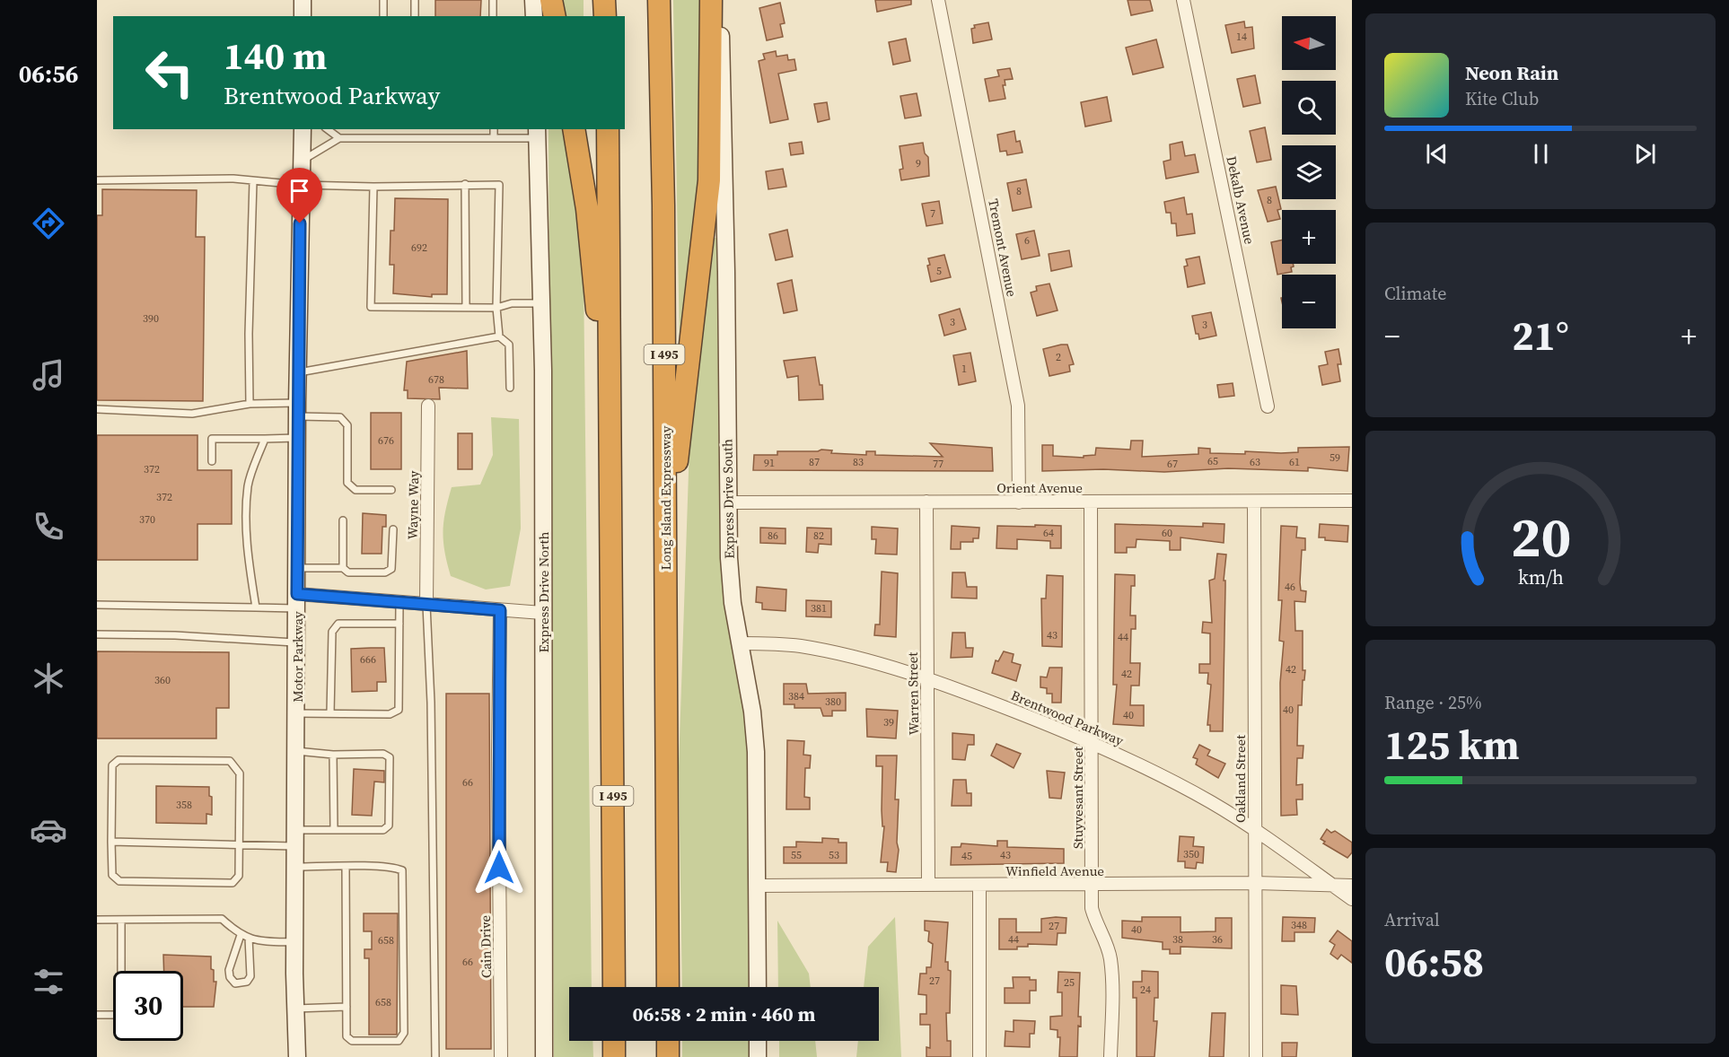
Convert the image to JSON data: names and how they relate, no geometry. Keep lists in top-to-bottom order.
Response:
{
  "streets": {
    "highway": ["I 495", "Long Island Expressway"],
    "main road": ["Express Drive South", "Express Drive North", "Motor Parkway"],
    "street": [
      "Dekalb Avenue",
      "Tremont Avenue",
      "Orient Avenue",
      "Wayne Way",
      "Warren Street",
      "Brentwood Parkway",
      "Oakland Street",
      "Stuyvesant Street",
      "Winfield Avenue",
      "Cain Drive"
    ]
  },
  "crossings": [
    ["Tremont Avenue", "Orient Avenue"],
    ["Orient Avenue", "Express Drive South"],
    ["Orient Avenue", "Warren Street"],
    ["Orient Avenue", "Oakland Street"],
    ["Orient Avenue", "Stuyvesant Street"],
    ["Express Drive South", "Brentwood Parkway"],
    ["Express Drive South", "Winfield Avenue"],
    ["Warren Street", "Brentwood Parkway"],
    ["Warren Street", "Winfield Avenue"],
    ["Brentwood Parkway", "Oakland Street"],
    ["Brentwood Parkway", "Stuyvesant Street"],
    ["Brentwood Parkway", "Winfield Avenue"],
    ["Oakland Street", "Winfield Avenue"],
    ["Stuyvesant Street", "Winfield Avenue"]
  ],
  "house_numbers": [
    "14",
    "9",
    "8",
    "8",
    "7",
    "6",
    "692",
    "5",
    "390",
    "3",
    "3",
    "2",
    "1",
    "678",
    "676",
    "59",
    "65",
    "87",
    "83",
    "63",
    "61",
    "91",
    "77",
    "67",
    "372",
    "372",
    "370",
    "64",
    "60",
    "86",
    "82",
    "46",
    "381",
    "43",
    "44",
    "666",
    "42",
    "42",
    "360",
    "384",
    "380",
    "40",
    "40",
    "39",
    "66",
    "358",
    "350",
    "55",
    "53",
    "43",
    "45",
    "348",
    "27",
    "40",
    "44",
    "38",
    "36",
    "658",
    "66",
    "27",
    "25",
    "24",
    "658"
  ],
  "north": "left",
  "page": {
    "tabs": "06:56",
    "map_buttons": ["+", "−"],
    "turn": ["140 m", "Brentwood Parkway"],
    "song": ["Neon Rain", "Kite Club"],
    "tile": [
      "Climate",
      ["Range · 25%", "125 km"],
      ["Arrival", "06:58"]
    ],
    "heat": ["−", "21°", "+"],
    "limit": "30",
    "trip": "06:58 · 2 min · 460 m",
    "gauge": ["20", "km/h"]
  }
}
